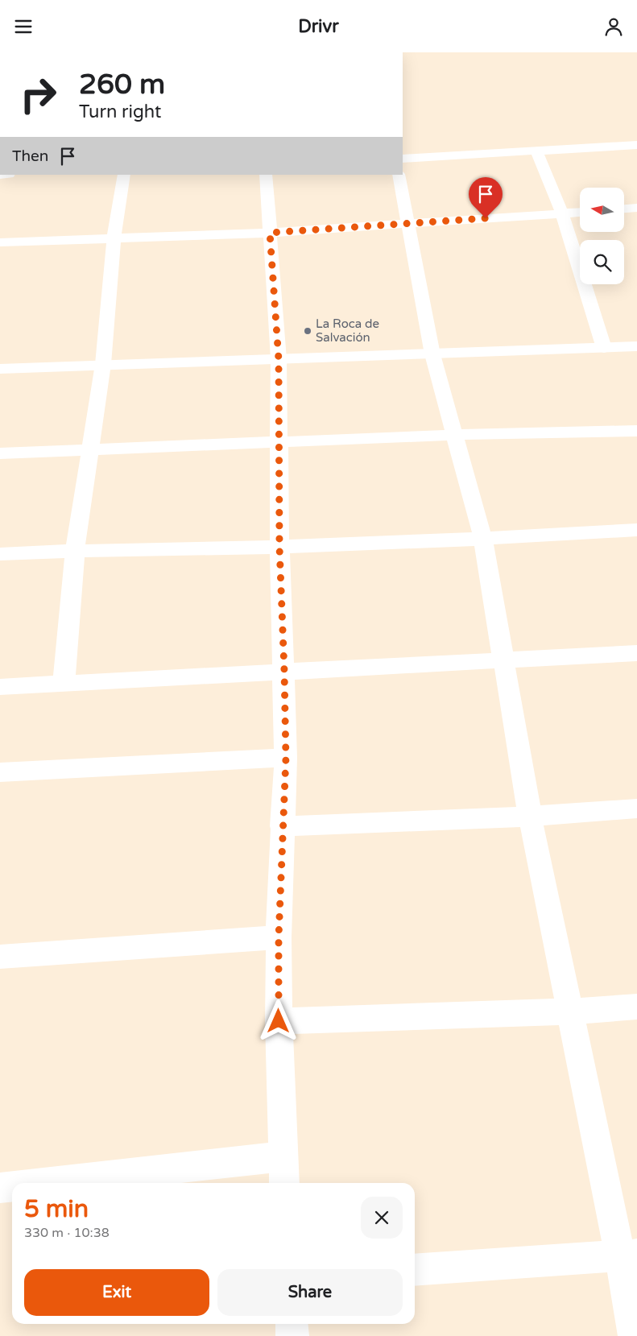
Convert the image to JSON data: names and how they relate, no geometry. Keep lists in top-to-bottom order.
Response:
{
  "places": ["La Roca de Salvación"],
  "north": "left",
  "page": {
    "header": "Drivr",
    "turn": ["260 m", "Turn right"],
    "then": "Then",
    "heading": ["5 min", "330 m · 10:38"],
    "buttons": ["Exit", "Share"]
  }
}
